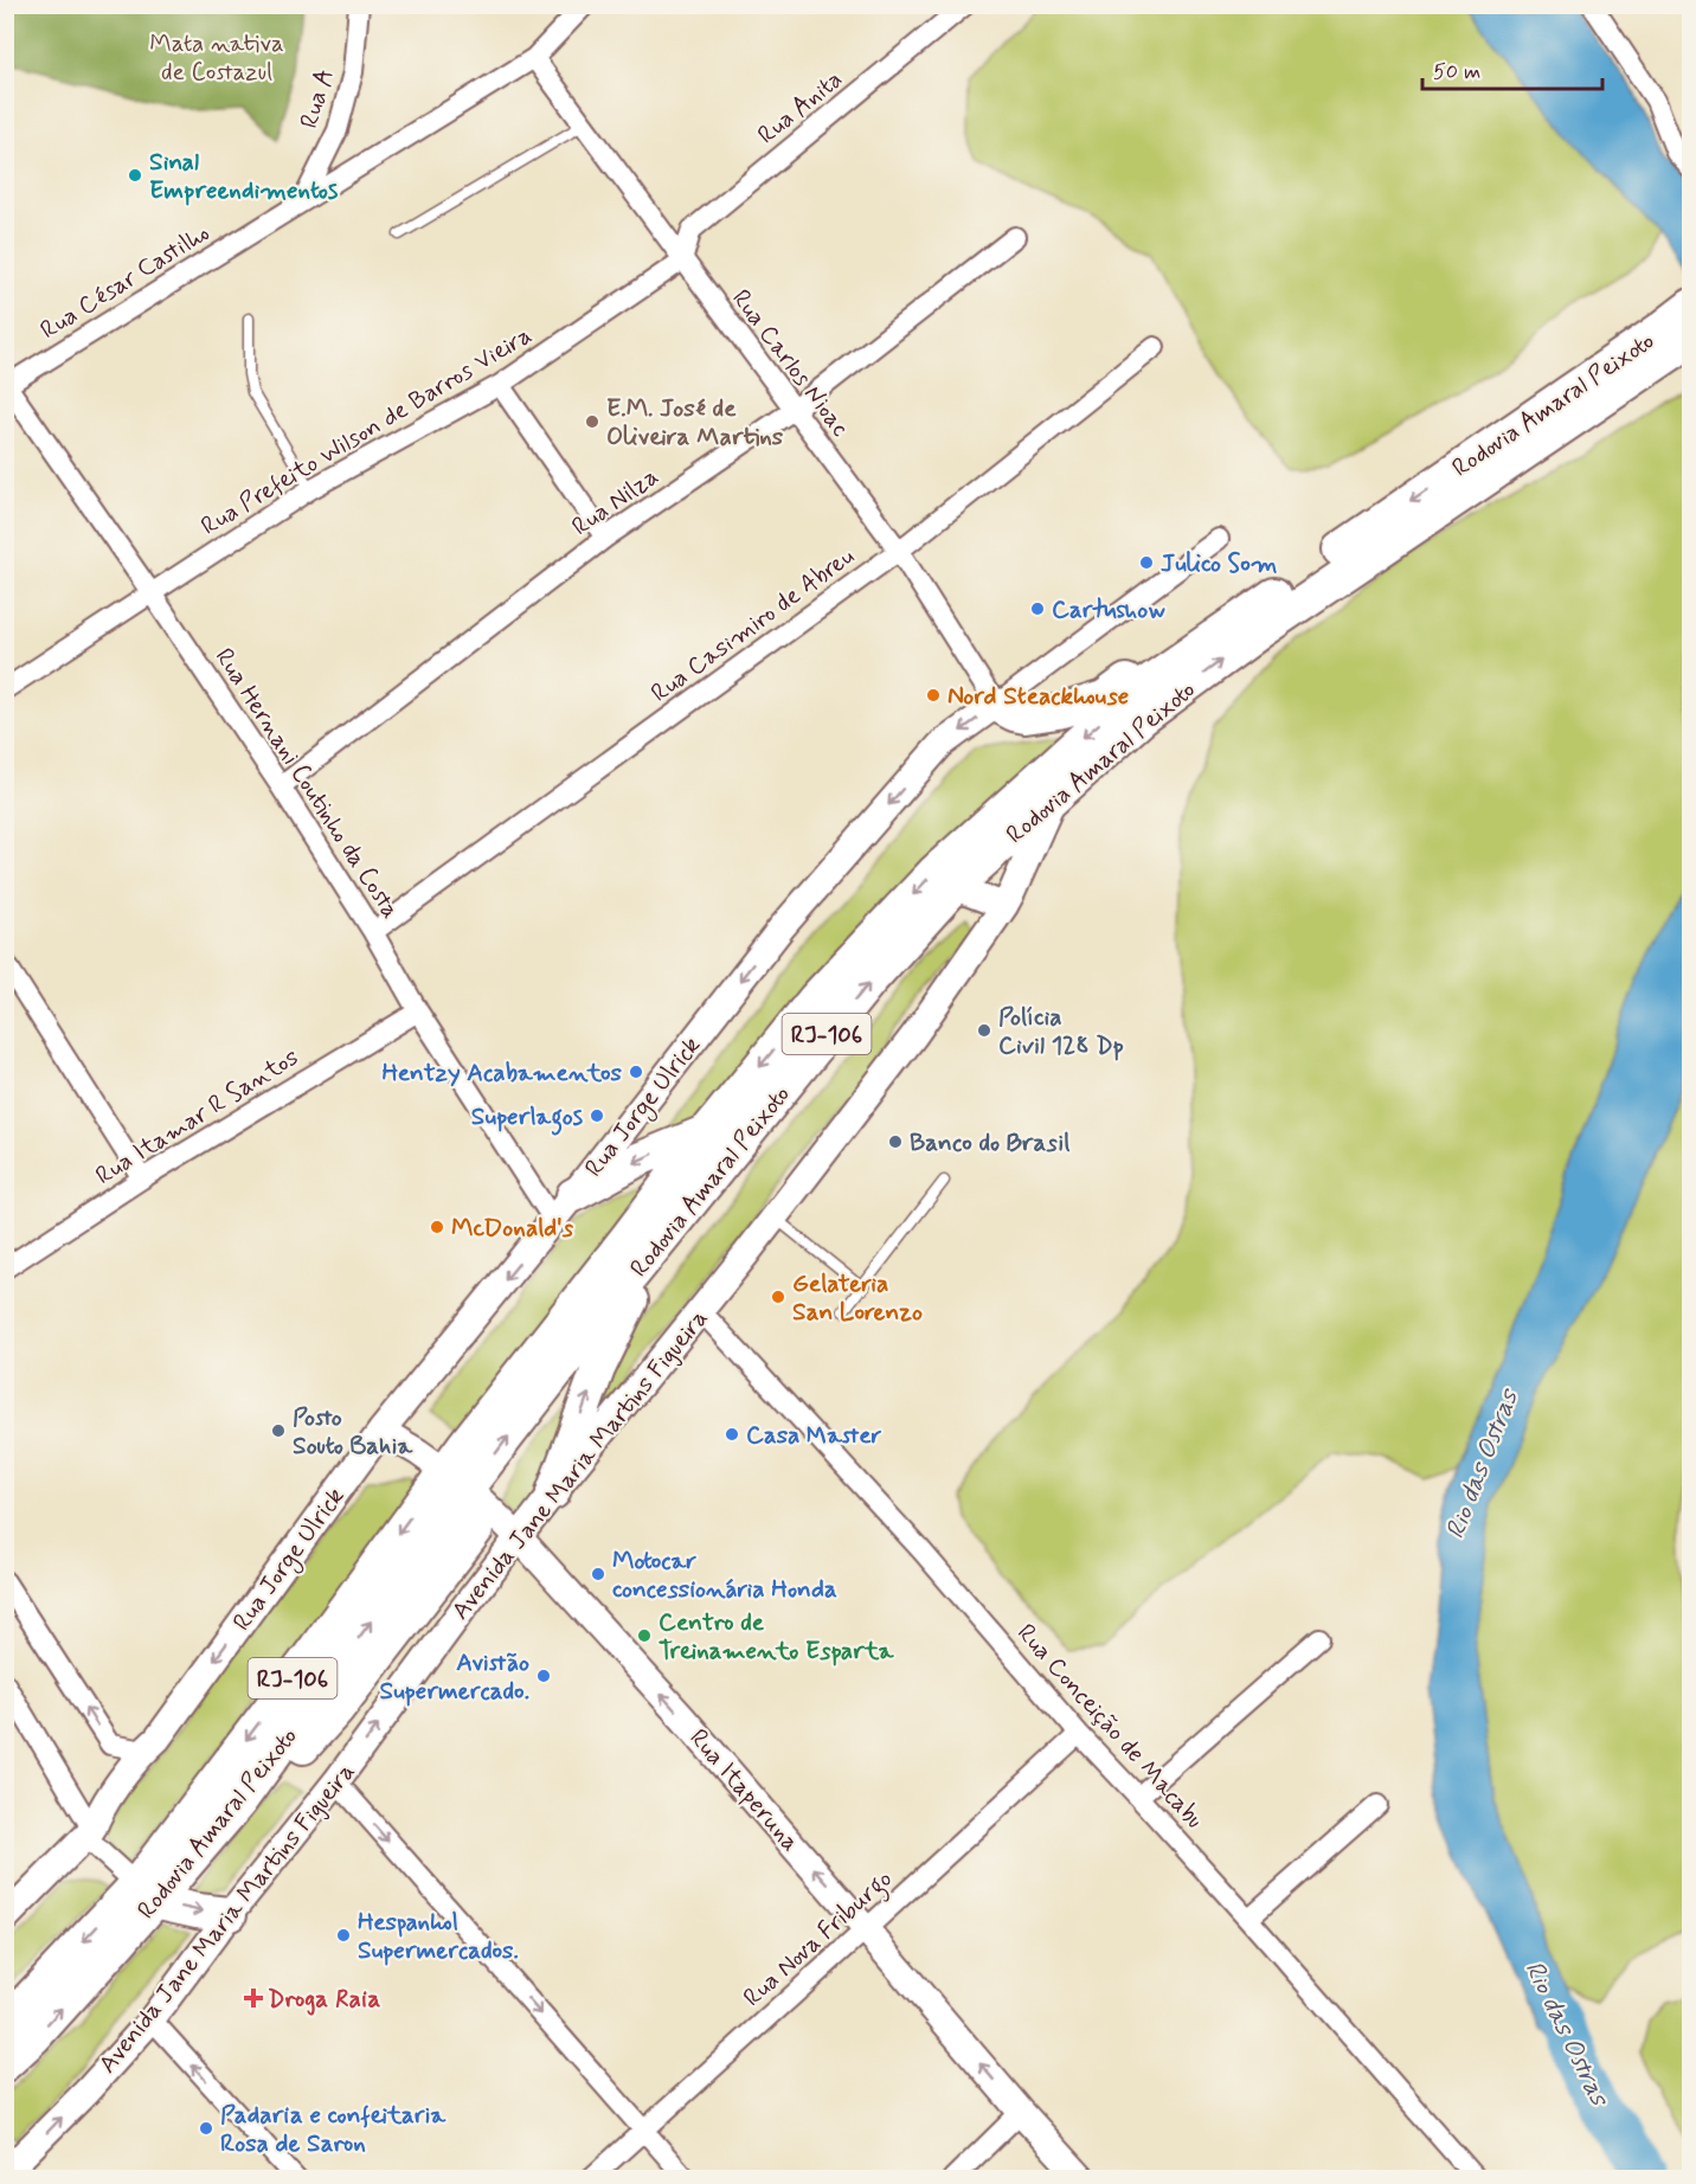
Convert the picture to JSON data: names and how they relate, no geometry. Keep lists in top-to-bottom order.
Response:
{
  "streets": {
    "highway": ["Rodovia Amaral Peixoto", "RJ-106"],
    "main road": ["Rua Jorge Ulrick", "Avenida Jane Maria Martins Figueira", "Rua Itaperuna"],
    "street": [
      "Rua A",
      "Rua Anita",
      "Rua César Castilho",
      "Rua Carlos Nioac",
      "Rua Prefeito Wilson de Barros Vieira",
      "Rua Nilza",
      "Rua Casimiro de Abreu",
      "Rua Hernani Coutinho da Costa",
      "Rua Itamar R Santos",
      "Rua Conceição de Macabu",
      "Rua Nova Friburgo"
    ]
  },
  "crossings": [
    ["Rua A", "Rua César Castilho"],
    ["Rua Anita", "Rua Carlos Nioac"],
    ["Rua Anita", "Rua Prefeito Wilson de Barros Vieira"],
    ["Rua César Castilho", "Rua Carlos Nioac"],
    ["Rua César Castilho", "Rua Hernani Coutinho da Costa"],
    ["Rua Carlos Nioac", "Rua Prefeito Wilson de Barros Vieira"],
    ["Rua Carlos Nioac", "Rua Nilza"],
    ["Rua Carlos Nioac", "Rua Casimiro de Abreu"],
    ["Rua Carlos Nioac", "Rua Jorge Ulrick"],
    ["Rodovia Amaral Peixoto", "Avenida Jane Maria Martins Figueira"],
    ["Rodovia Amaral Peixoto", "Rua Itaperuna"],
    ["Rua Prefeito Wilson de Barros Vieira", "Rua Hernani Coutinho da Costa"],
    ["Rua Nilza", "Rua Hernani Coutinho da Costa"],
    ["Rua Casimiro de Abreu", "Rua Hernani Coutinho da Costa"],
    ["Rua Hernani Coutinho da Costa", "Rua Jorge Ulrick"],
    ["Rua Hernani Coutinho da Costa", "Rua Itamar R Santos"],
    ["Rua Jorge Ulrick", "Rua Itaperuna"],
    ["Avenida Jane Maria Martins Figueira", "Rua Conceição de Macabu"],
    ["Avenida Jane Maria Martins Figueira", "Rua Itaperuna"],
    ["Rua Conceição de Macabu", "Rua Nova Friburgo"],
    ["Rua Itaperuna", "Rua Nova Friburgo"]
  ],
  "one_way": ["Rua Jorge Ulrick", "Rua Itaperuna"],
  "water": ["Rio das Ostras"],
  "parks": ["Mata nativa de Costazul"],
  "places": {
    "other": [
      "Sinal Empreendimentos",
      "E.M. José de Oliveira Martins",
      "Julico Som",
      "Cartushow",
      "Nord Steackhouse",
      "Polícia Civil 128 Dp",
      "Hentzy Acabamentos",
      "Superlagos",
      "Banco do Brasil",
      "McDonald's",
      "Gelateria San Lorenzo",
      "Posto Souto Bahia",
      "Casa Master",
      "Motocar concessionária Honda",
      "Centro de Treinamento Esparta",
      "Avistão Supermercado.",
      "Hespanhol Supermercados.",
      "Padaria e confeitaria Rosa de Saron"
    ],
    "health": ["Droga Raia"]
  },
  "scale_bar": "50 m"
}
